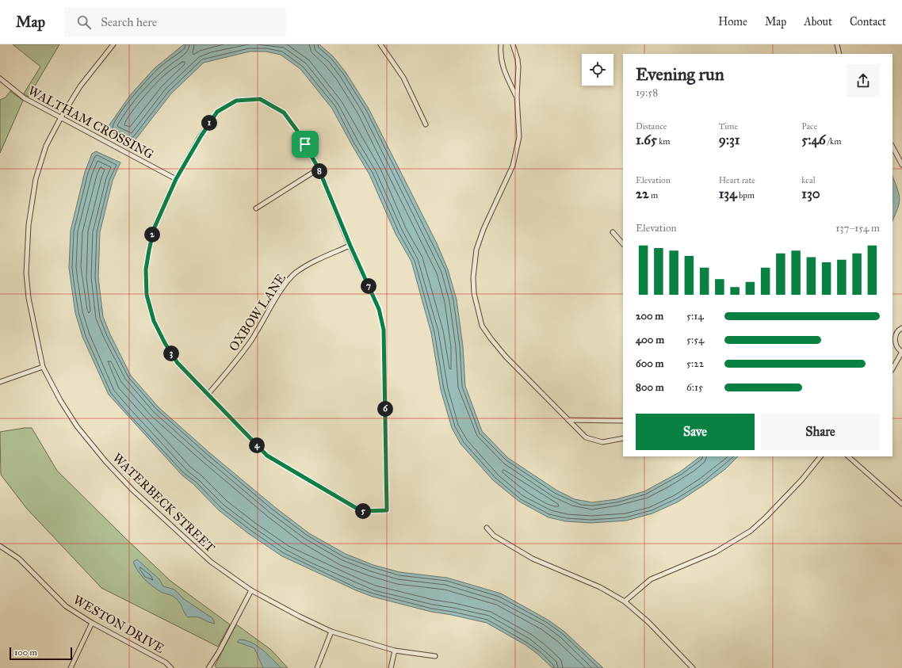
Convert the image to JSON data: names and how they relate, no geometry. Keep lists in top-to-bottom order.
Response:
{
  "streets": {
    "street": [
      "WALTHAM CROSSING",
      "OXBOW LANE",
      "WATERBECK STREET",
      "WESTON DRIVE"
    ]
  },
  "crossings": [
    ["WALTHAM CROSSING", "WATERBECK STREET"]
  ],
  "scale_bar": "100 m",
  "page": {
    "header": "Map",
    "search": "Search here",
    "nav": [
      "Home",
      "Map",
      "About",
      "Contact"
    ],
    "heading": ["Evening run", "19:58"],
    "stats": [
      ["Distance", "1.65 km"],
      ["Time", "9:31"],
      ["Pace", "5:46 /km"],
      ["Elevation", "22 m"],
      ["Heart rate", "134 bpm"],
      ["kcal", "130"]
    ],
    "pins": [
      "1",
      "8",
      "2",
      "7",
      "3",
      "6",
      "4",
      "5"
    ],
    "chart": ["Elevation", "137–154 m"],
    "list": [
      {
        "name": "200 m",
        "note": "5:14"
      },
      {
        "name": "400 m",
        "note": "5:54"
      },
      {
        "name": "600 m",
        "note": "5:22"
      },
      {
        "name": "800 m",
        "note": "6:15"
      }
    ],
    "buttons": ["Save", "Share"],
    "scale": "100 m"
  }
}
